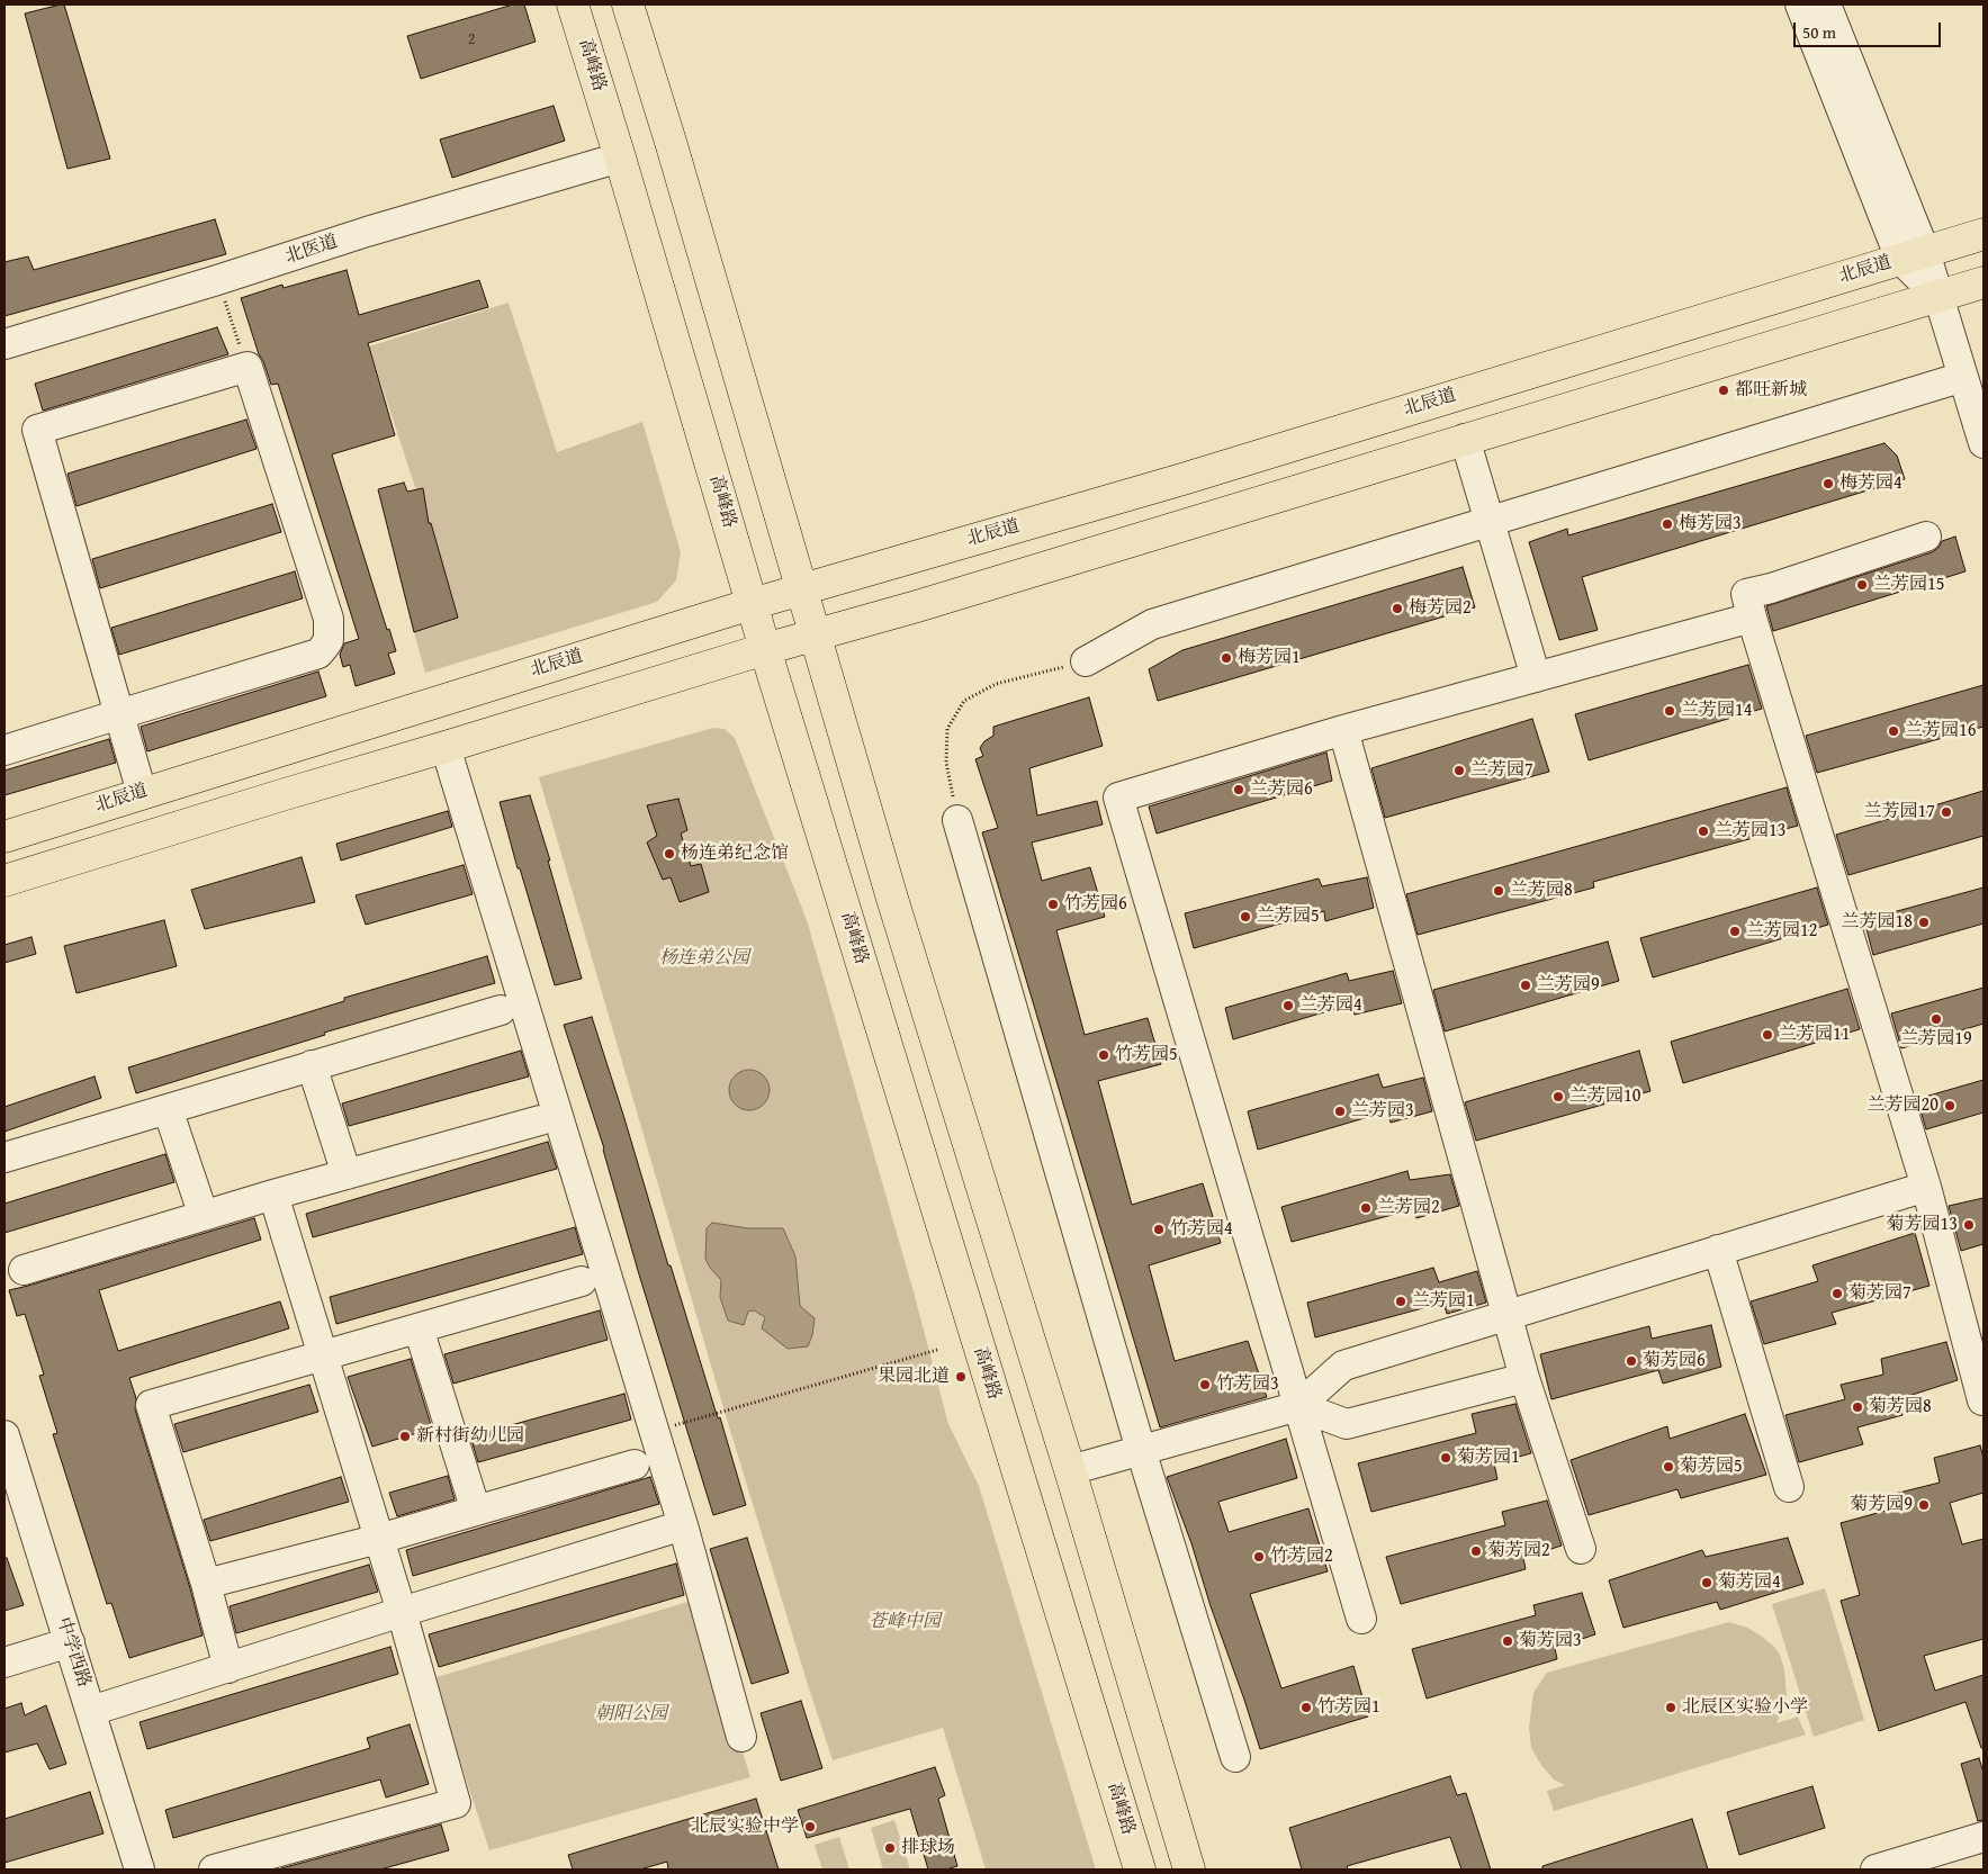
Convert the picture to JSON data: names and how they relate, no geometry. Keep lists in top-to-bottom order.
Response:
{
  "streets": {
    "main road": ["高峰路", "北辰道"],
    "street": ["北医道", "中学西路"]
  },
  "crossings": [
    ["高峰路", "北医道"],
    ["高峰路", "北辰道"]
  ],
  "parks": ["杨连弟公园", "苍峰中园", "朝阳公园"],
  "places": [
    "都旺新城",
    "梅芳园4",
    "梅芳园3",
    "兰芳园15",
    "梅芳园2",
    "梅芳园1",
    "兰芳园14",
    "兰芳园16",
    "兰芳园7",
    "兰芳园6",
    "兰芳园17",
    "兰芳园13",
    "杨连弟纪念馆",
    "兰芳园8",
    "竹芳园6",
    "兰芳园5",
    "兰芳园18",
    "兰芳园12",
    "兰芳园9",
    "兰芳园4",
    "兰芳园19",
    "兰芳园11",
    "竹芳园5",
    "兰芳园10",
    "兰芳园20",
    "兰芳园3",
    "兰芳园2",
    "菊芳园13",
    "竹芳园4",
    "菊芳园7",
    "兰芳园1",
    "菊芳园6",
    "果园北道",
    "竹芳园3",
    "菊芳园8",
    "新村街幼儿园",
    "菊芳园1",
    "菊芳园5",
    "菊芳园9",
    "菊芳园2",
    "竹芳园2",
    "菊芳园4",
    "菊芳园3",
    "竹芳园1",
    "北辰区实验小学",
    "北辰实验中学",
    "排球场"
  ],
  "house_numbers": ["2"],
  "scale_bar": "50 m"
}
